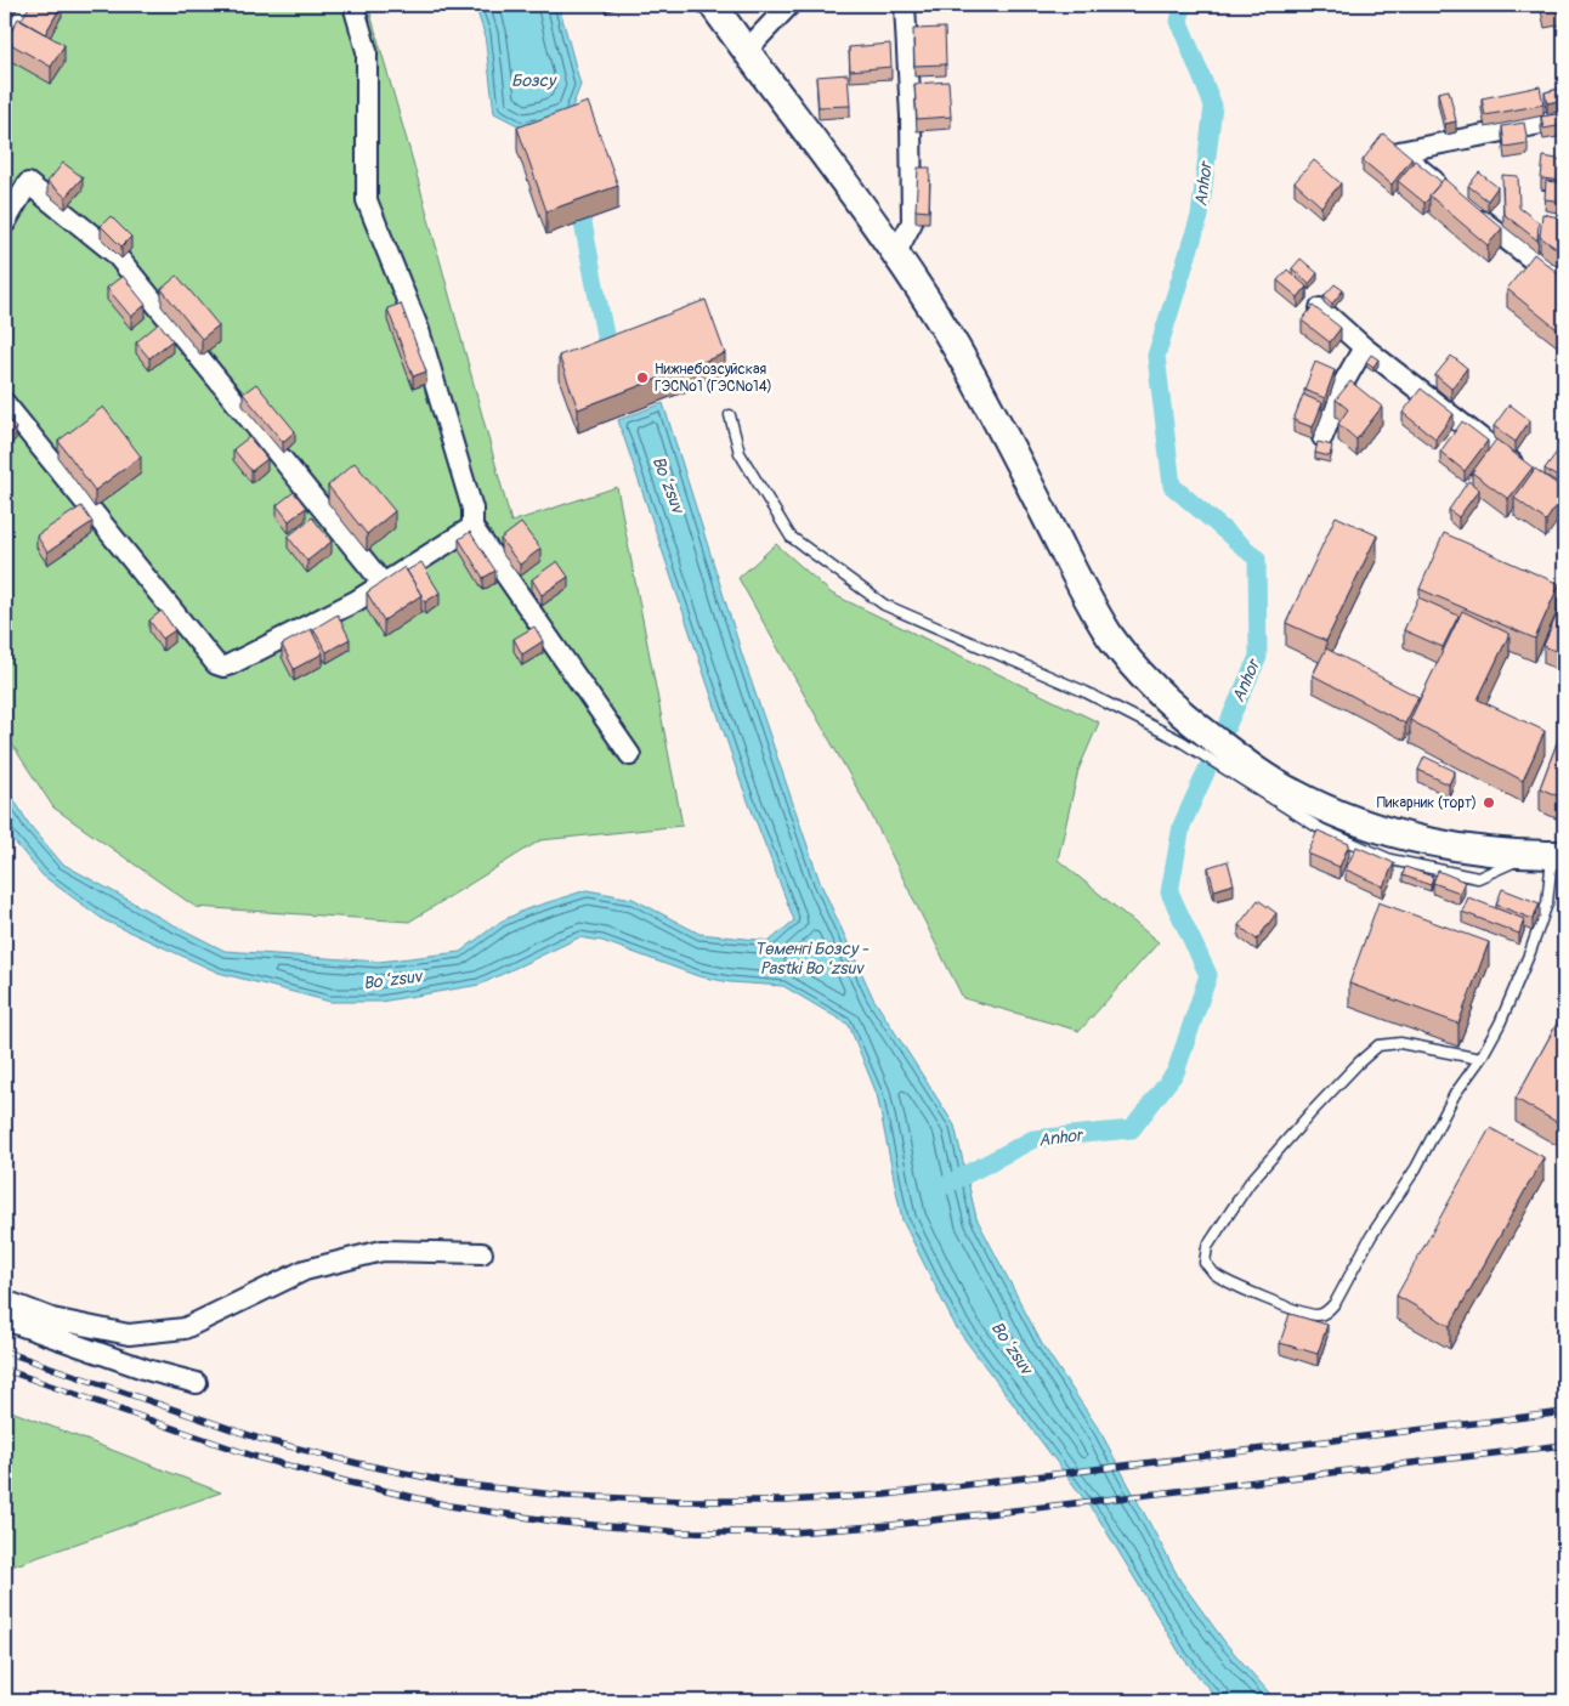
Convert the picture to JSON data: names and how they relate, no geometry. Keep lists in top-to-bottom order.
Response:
{
  "water": [
    "Бозсу",
    "Anhor",
    "Boʻzsuv",
    "Төменгі Бозсу - Pastki Boʻzsuv"
  ],
  "places": ["Нижнебозсуйская ГЭС№1 (ГЭС№14)", "Пикарник (торт)"]
}
